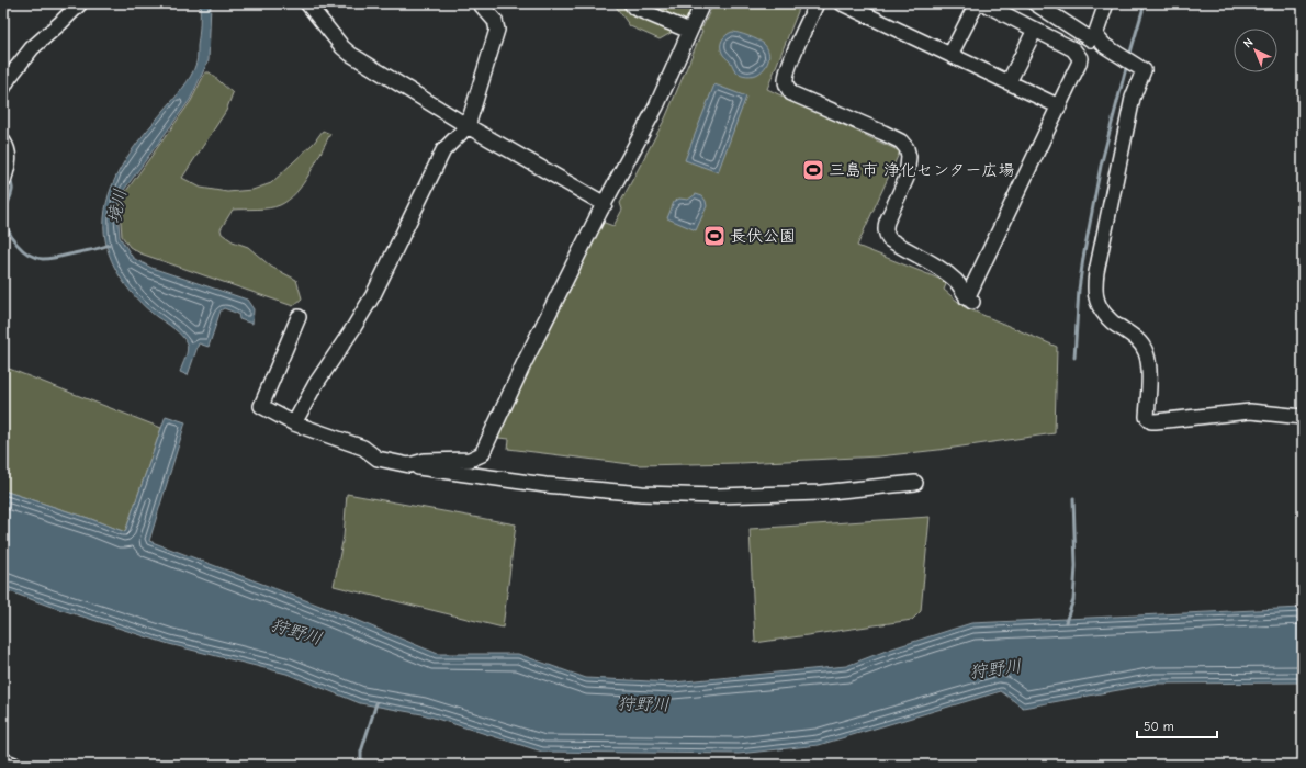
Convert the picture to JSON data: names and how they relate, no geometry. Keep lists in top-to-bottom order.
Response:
{
  "water": ["境川", "狩野川"],
  "places": {
    "sports": ["三島市 浄化センター広場", "長伏公園"]
  },
  "scale_bar": "50 m",
  "north": "top left"
}
